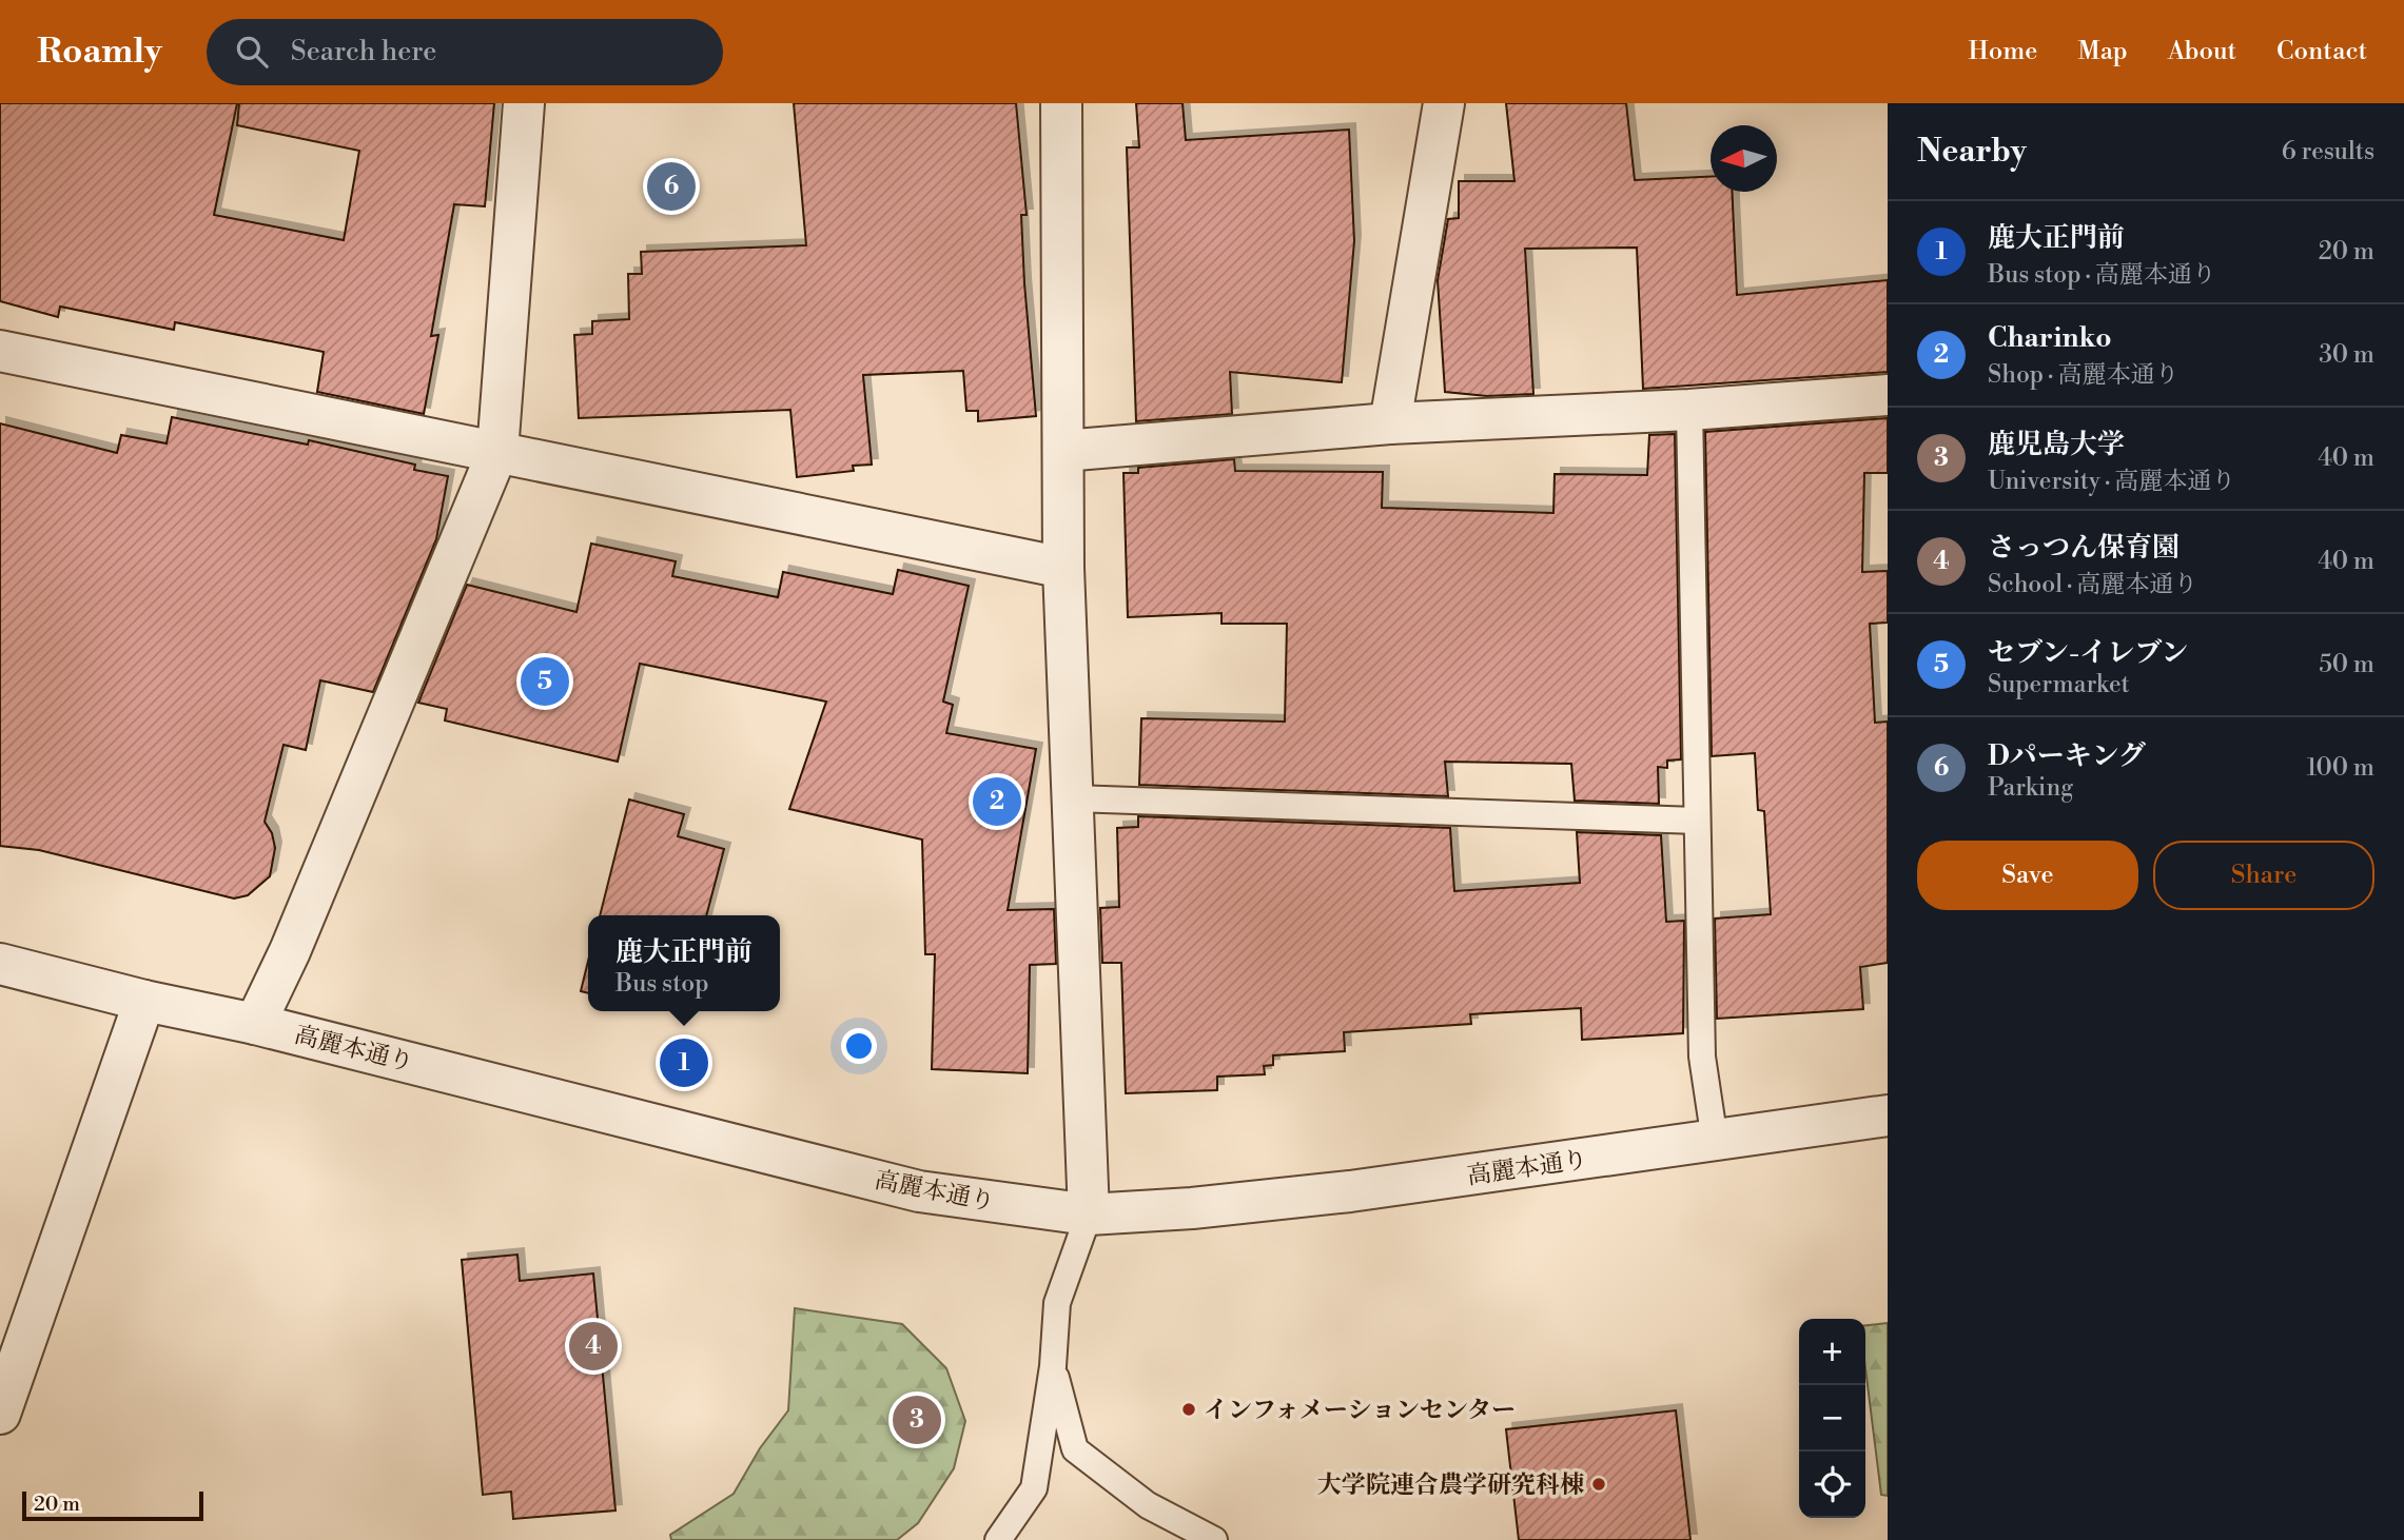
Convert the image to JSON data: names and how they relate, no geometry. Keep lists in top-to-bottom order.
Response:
{
  "streets": {
    "street": ["高麗本通り"]
  },
  "places": ["インフォメーションセンター", "大学院連合農学研究科棟"],
  "scale_bar": "20 m",
  "north": "left",
  "page": {
    "header": "Roamly",
    "search": "Search here",
    "nav": [
      "Home",
      "Map",
      "About",
      "Contact"
    ],
    "heading": ["Nearby", "6 results"],
    "pins": [
      "6",
      "5",
      "2",
      "1",
      "4",
      "3"
    ],
    "list": [
      {
        "mark": "1",
        "name": "鹿大正門前",
        "note": "Bus stop · 高麗本通り",
        "value": "20 m"
      },
      {
        "mark": "2",
        "name": "Charinko",
        "note": "Shop · 高麗本通り",
        "value": "30 m"
      },
      {
        "mark": "3",
        "name": "鹿児島大学",
        "note": "University · 高麗本通り",
        "value": "40 m"
      },
      {
        "mark": "4",
        "name": "さっつん保育園",
        "note": "School · 高麗本通り",
        "value": "40 m"
      },
      {
        "mark": "5",
        "name": "セブン-イレブン",
        "note": "Supermarket",
        "value": "50 m"
      },
      {
        "mark": "6",
        "name": "Dパーキング",
        "note": "Parking",
        "value": "100 m"
      }
    ],
    "buttons": ["Save", "Share"],
    "popup": ["鹿大正門前", "Bus stop"],
    "map_buttons": ["+", "−"],
    "scale": "20 m"
  }
}
